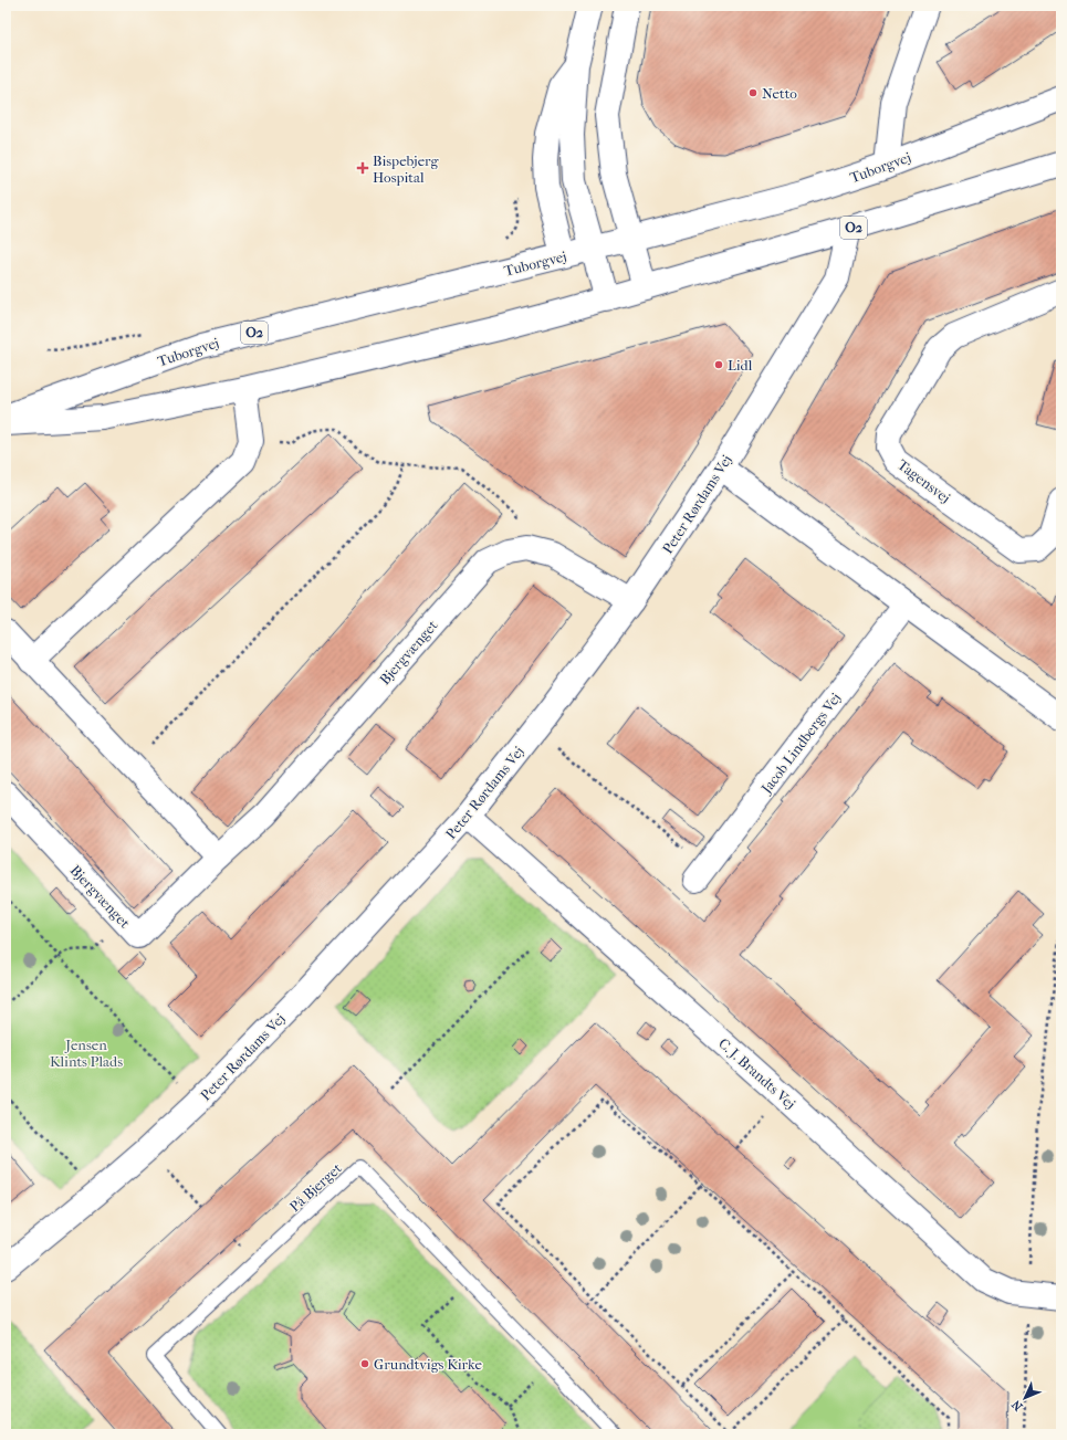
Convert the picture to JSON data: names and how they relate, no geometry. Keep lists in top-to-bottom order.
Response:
{
  "streets": {
    "street": [
      "Tuborgvej",
      "O2",
      "Tagensvej",
      "Peter Rørdams Vej",
      "Bjergvænget",
      "Jacob Lindbergs Vej",
      "C. J. Brandts Vej"
    ],
    "lane": ["På Bjerget"]
  },
  "crossings": [
    ["O2", "Peter Rørdams Vej"],
    ["Peter Rørdams Vej", "Bjergvænget"],
    ["Peter Rørdams Vej", "C. J. Brandts Vej"]
  ],
  "parks": ["Jensen Klints Plads"],
  "places": {
    "other": ["Netto", "Lidl", "Grundtvigs Kirke"],
    "health": ["Bispebjerg Hospital"]
  },
  "north": "bottom left"
}
